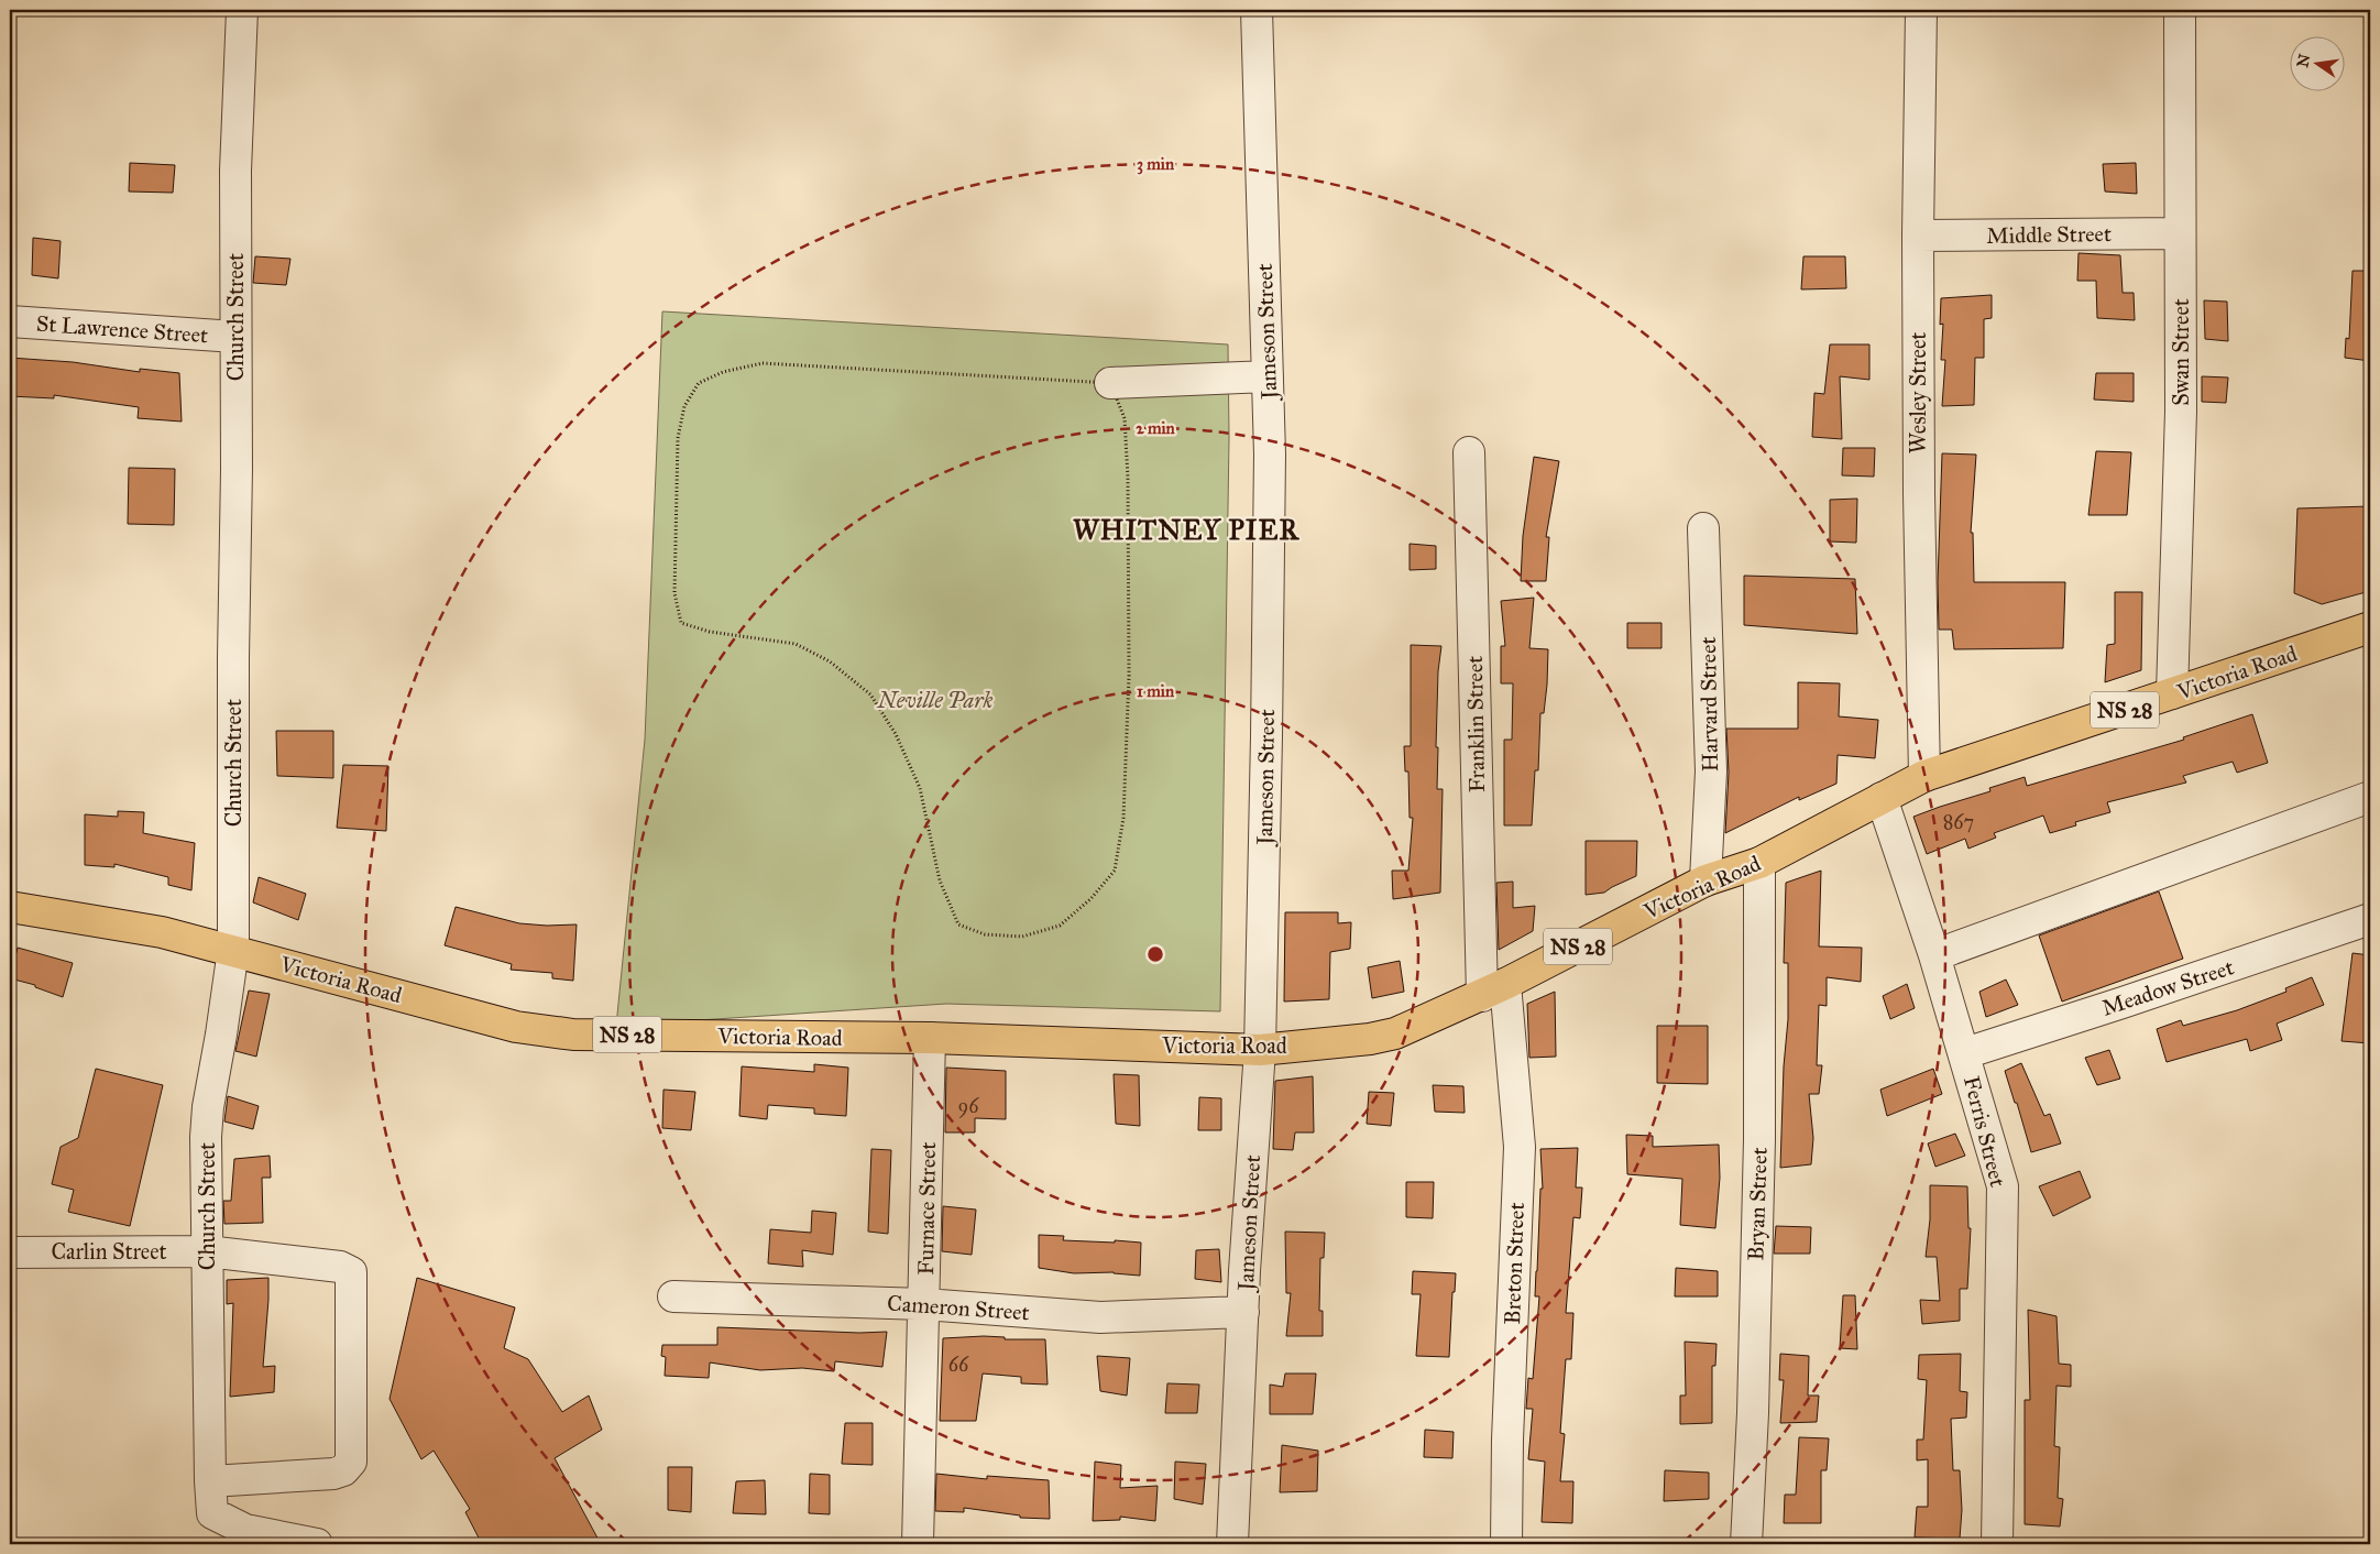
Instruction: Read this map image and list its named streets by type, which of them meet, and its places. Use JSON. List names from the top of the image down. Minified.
{"streets":{"main road":["Victoria Road","NS 28"],"street":["Middle Street","Church Street","St Lawrence Street","Jameson Street","Swan Street","Wesley Street","Harvard Street","Franklin Street","Meadow Street","Ferris Street","Bryan Street","Furnace Street","Carlin Street","Breton Street","Cameron Street"]},"crossings":[["Middle Street","Swan Street"],["Middle Street","Wesley Street"],["Church Street","St Lawrence Street"],["Church Street","Victoria Road"],["Church Street","Carlin Street"],["Jameson Street","Victoria Road"],["Jameson Street","Cameron Street"],["Swan Street","Victoria Road"],["Wesley Street","Victoria Road"],["Victoria Road","Harvard Street"],["Victoria Road","Franklin Street"],["Victoria Road","Ferris Street"],["Victoria Road","Bryan Street"],["Victoria Road","Furnace Street"],["Victoria Road","Breton Street"],["Franklin Street","Breton Street"],["Meadow Street","Ferris Street"],["Furnace Street","Cameron Street"]],"districts":["WHITNEY PIER"],"parks":["Neville Park"],"house_numbers":["867","96","66"],"north":"left","rings":["3 min","2 min","1 min"]}
